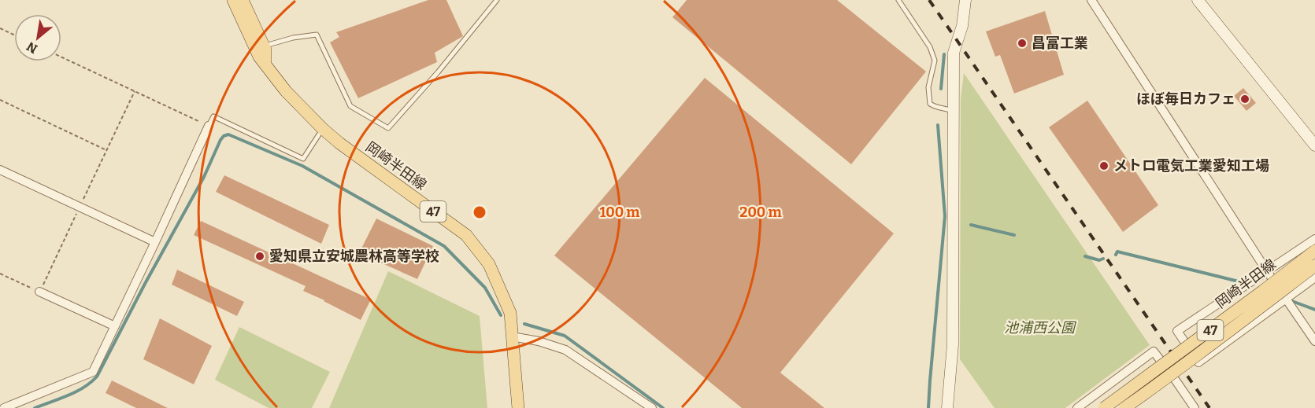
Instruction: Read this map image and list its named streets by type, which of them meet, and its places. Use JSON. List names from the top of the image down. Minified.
{"streets":{"main road":["岡崎半田線","47"]},"parks":["池浦西公園"],"places":["昌富工業","ほぼ毎日カフェ","メトロ電気工業愛知工場","愛知県立安城農林高等学校"],"north":"bottom left","rings":["100 m","200 m"]}
